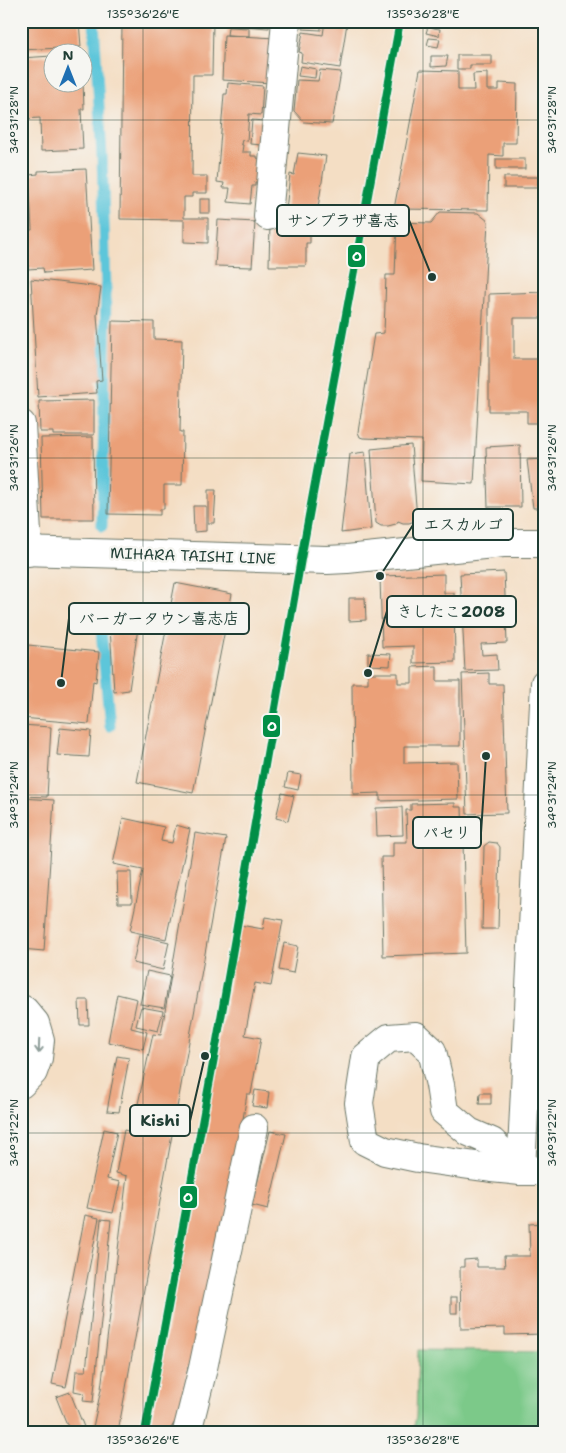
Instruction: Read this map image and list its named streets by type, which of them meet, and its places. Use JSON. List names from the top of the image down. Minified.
{"streets":{"street":["MIHARA TAISHI LINE"]},"places":["サンプラザ喜志","エスカルゴ","きしたこ2008","バーガータウン喜志店","パセリ","Kishi"],"lines":["transit line O"],"north":"top","coordinates":["135°36'26\"E","135°36'28\"E","34°31'28\"N","34°31'26\"N","34°31'24\"N","34°31'22\"N"]}
